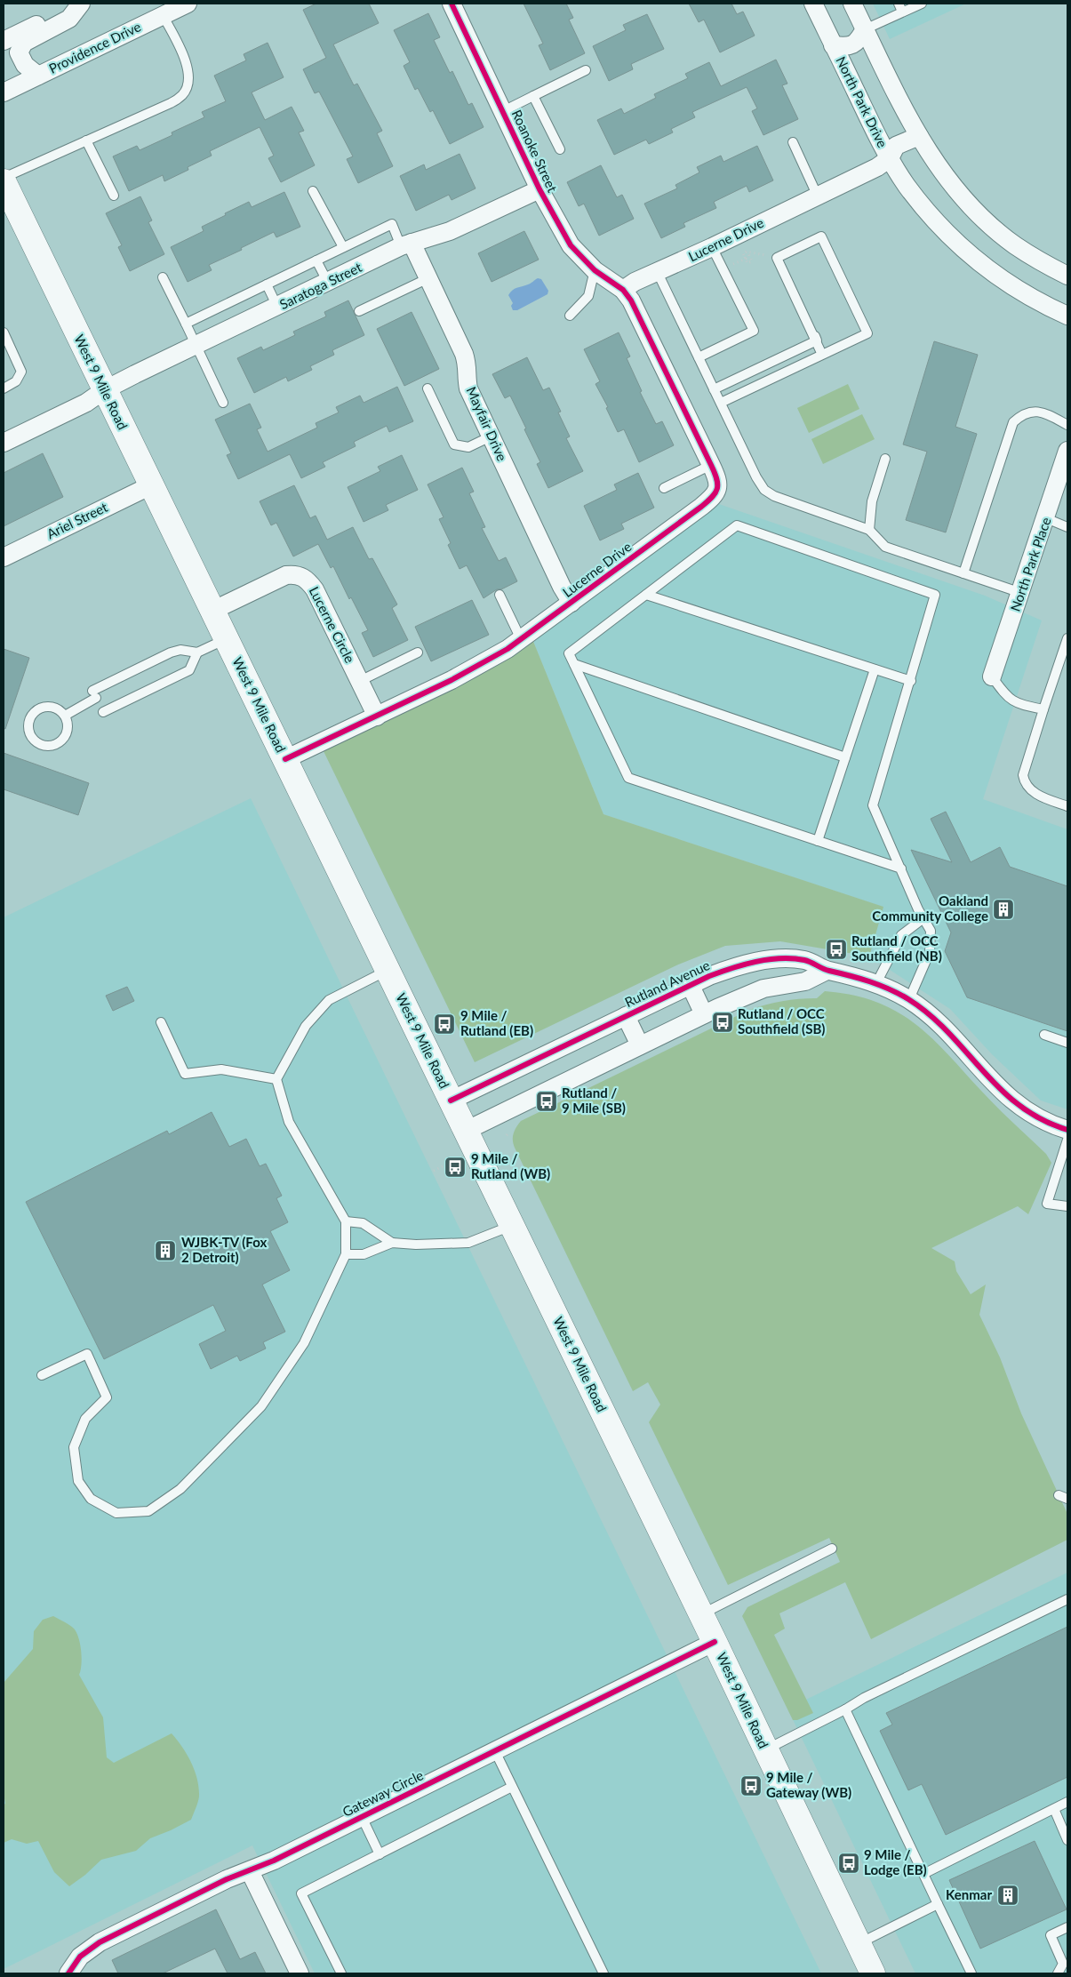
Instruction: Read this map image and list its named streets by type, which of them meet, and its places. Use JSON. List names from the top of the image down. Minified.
{"streets":{"main road":["West 9 Mile Road"],"street":["Providence Drive","North Park Drive","Roanoke Street","Lucerne Drive","Saratoga Street","Mayfair Drive","Ariel Street","North Park Place","Lucerne Circle","Rutland Avenue","Gateway Circle"]},"crossings":[["North Park Drive","Lucerne Drive"],["Roanoke Street","Lucerne Drive"],["Roanoke Street","Saratoga Street"],["Lucerne Drive","West 9 Mile Road"],["Lucerne Drive","Mayfair Drive"],["Lucerne Drive","Lucerne Circle"],["Saratoga Street","West 9 Mile Road"],["Saratoga Street","Mayfair Drive"],["West 9 Mile Road","Ariel Street"],["West 9 Mile Road","Lucerne Circle"],["West 9 Mile Road","Rutland Avenue"],["West 9 Mile Road","Gateway Circle"]],"places":{"building":["Oakland Community College","WJBK-TV (Fox 2 Detroit)","Kenmar"],"bus stop":["Rutland / OCC Southfield (NB)","Rutland / OCC Southfield (SB)","9 Mile / Rutland (EB)","Rutland / 9 Mile (SB)","9 Mile / Rutland (WB)","9 Mile / Gateway (WB)","9 Mile / Lodge (EB)"]}}
